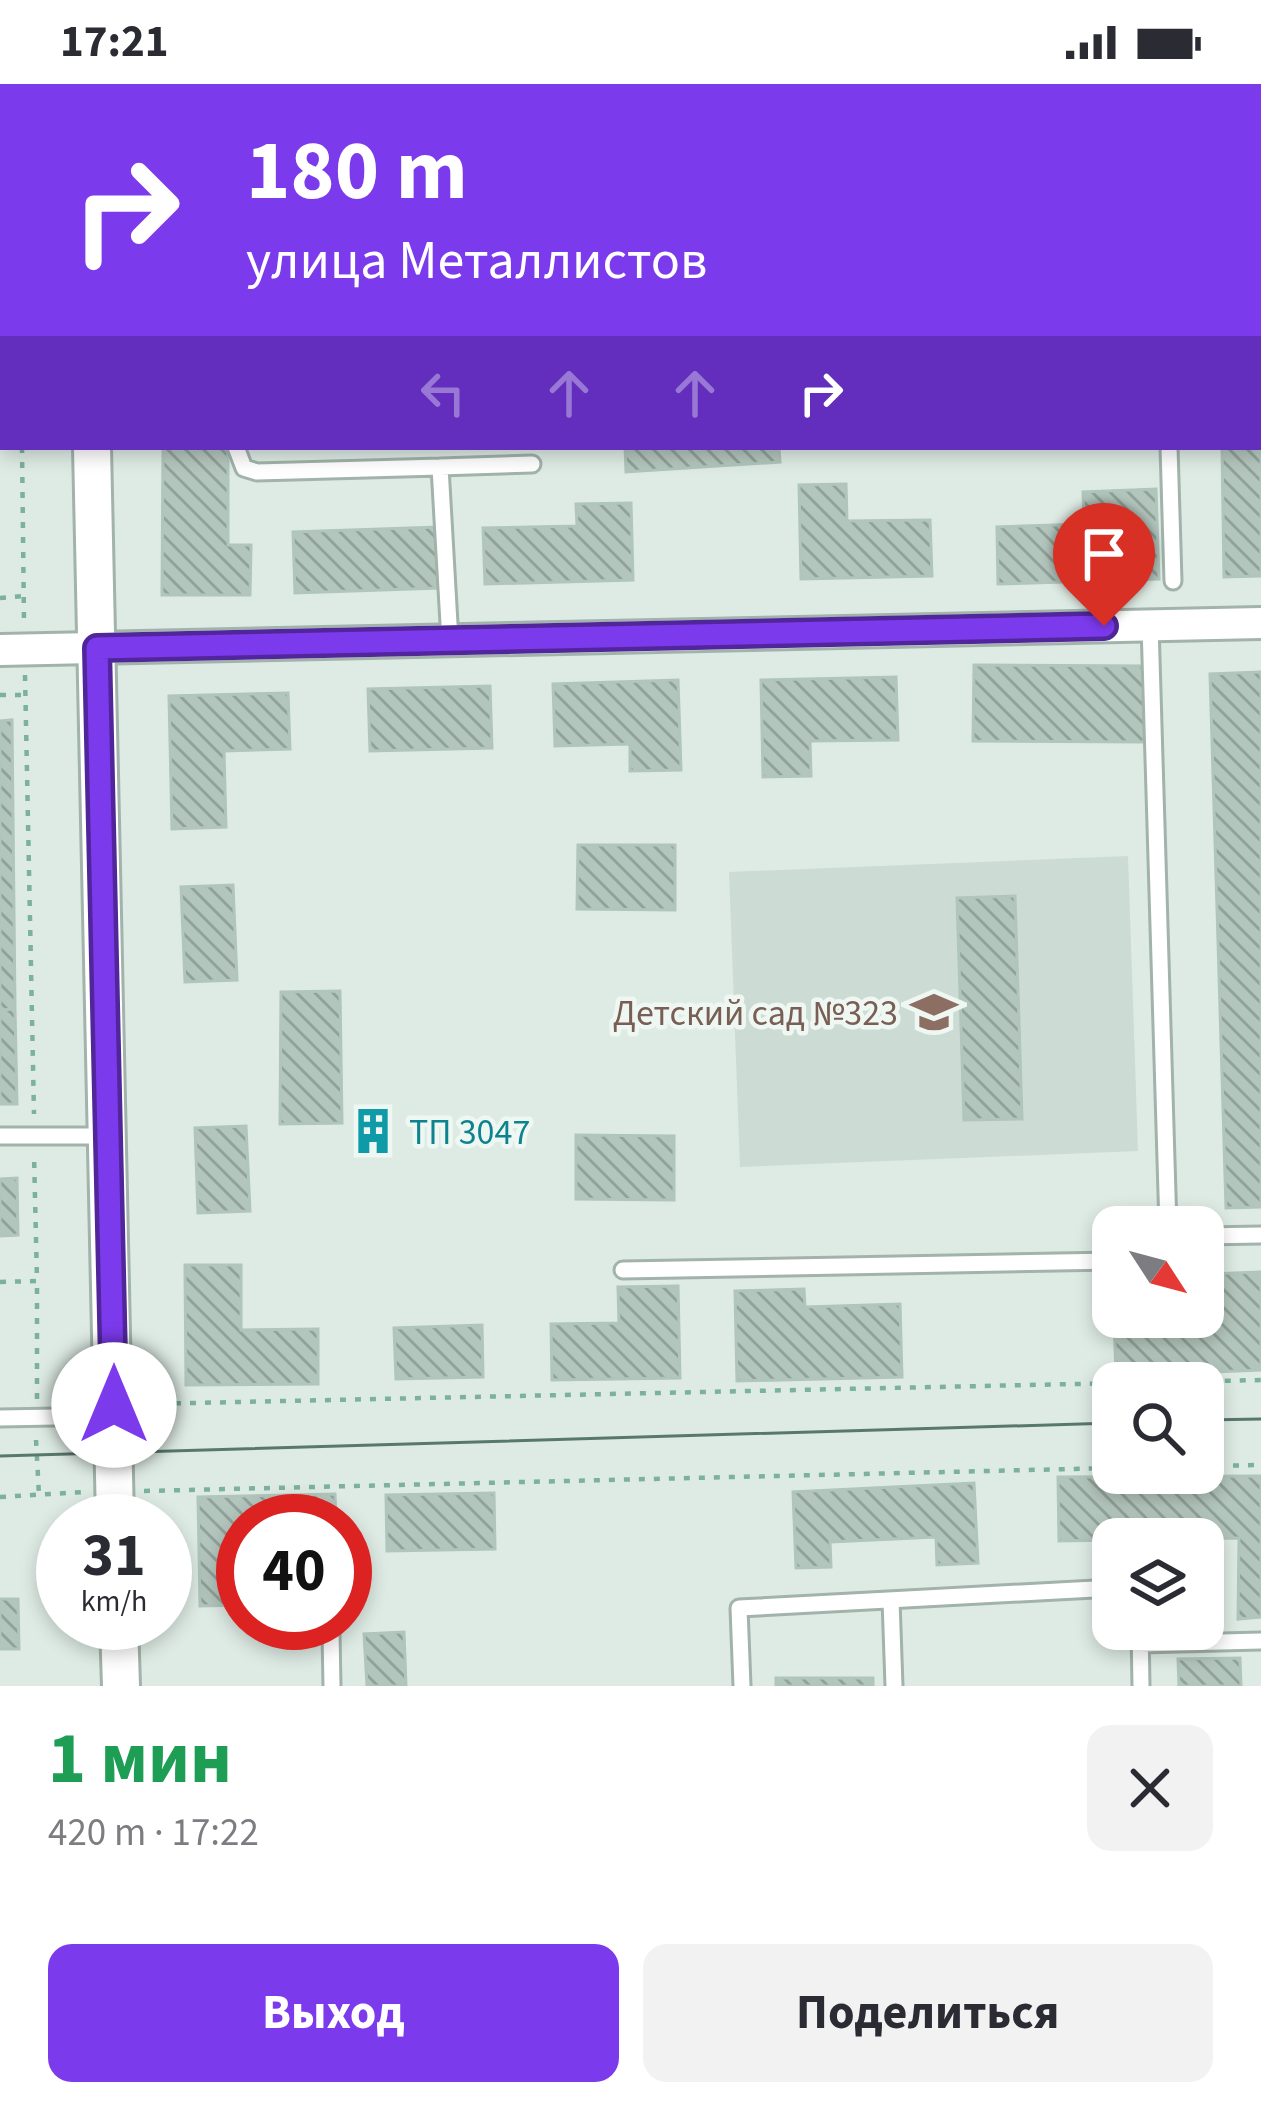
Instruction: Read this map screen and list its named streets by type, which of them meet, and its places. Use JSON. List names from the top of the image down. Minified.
{"places":{"school or university":["Детский сад №323"],"building":["ТП 3047"]},"north":"bottom right","page":{"status":"17:21","turn":["180 m","улица Металлистов"],"speed":"31 km/h","limit":"40","heading":["1 мин","420 m · 17:22"],"buttons":["Выход","Поделиться"]}}
